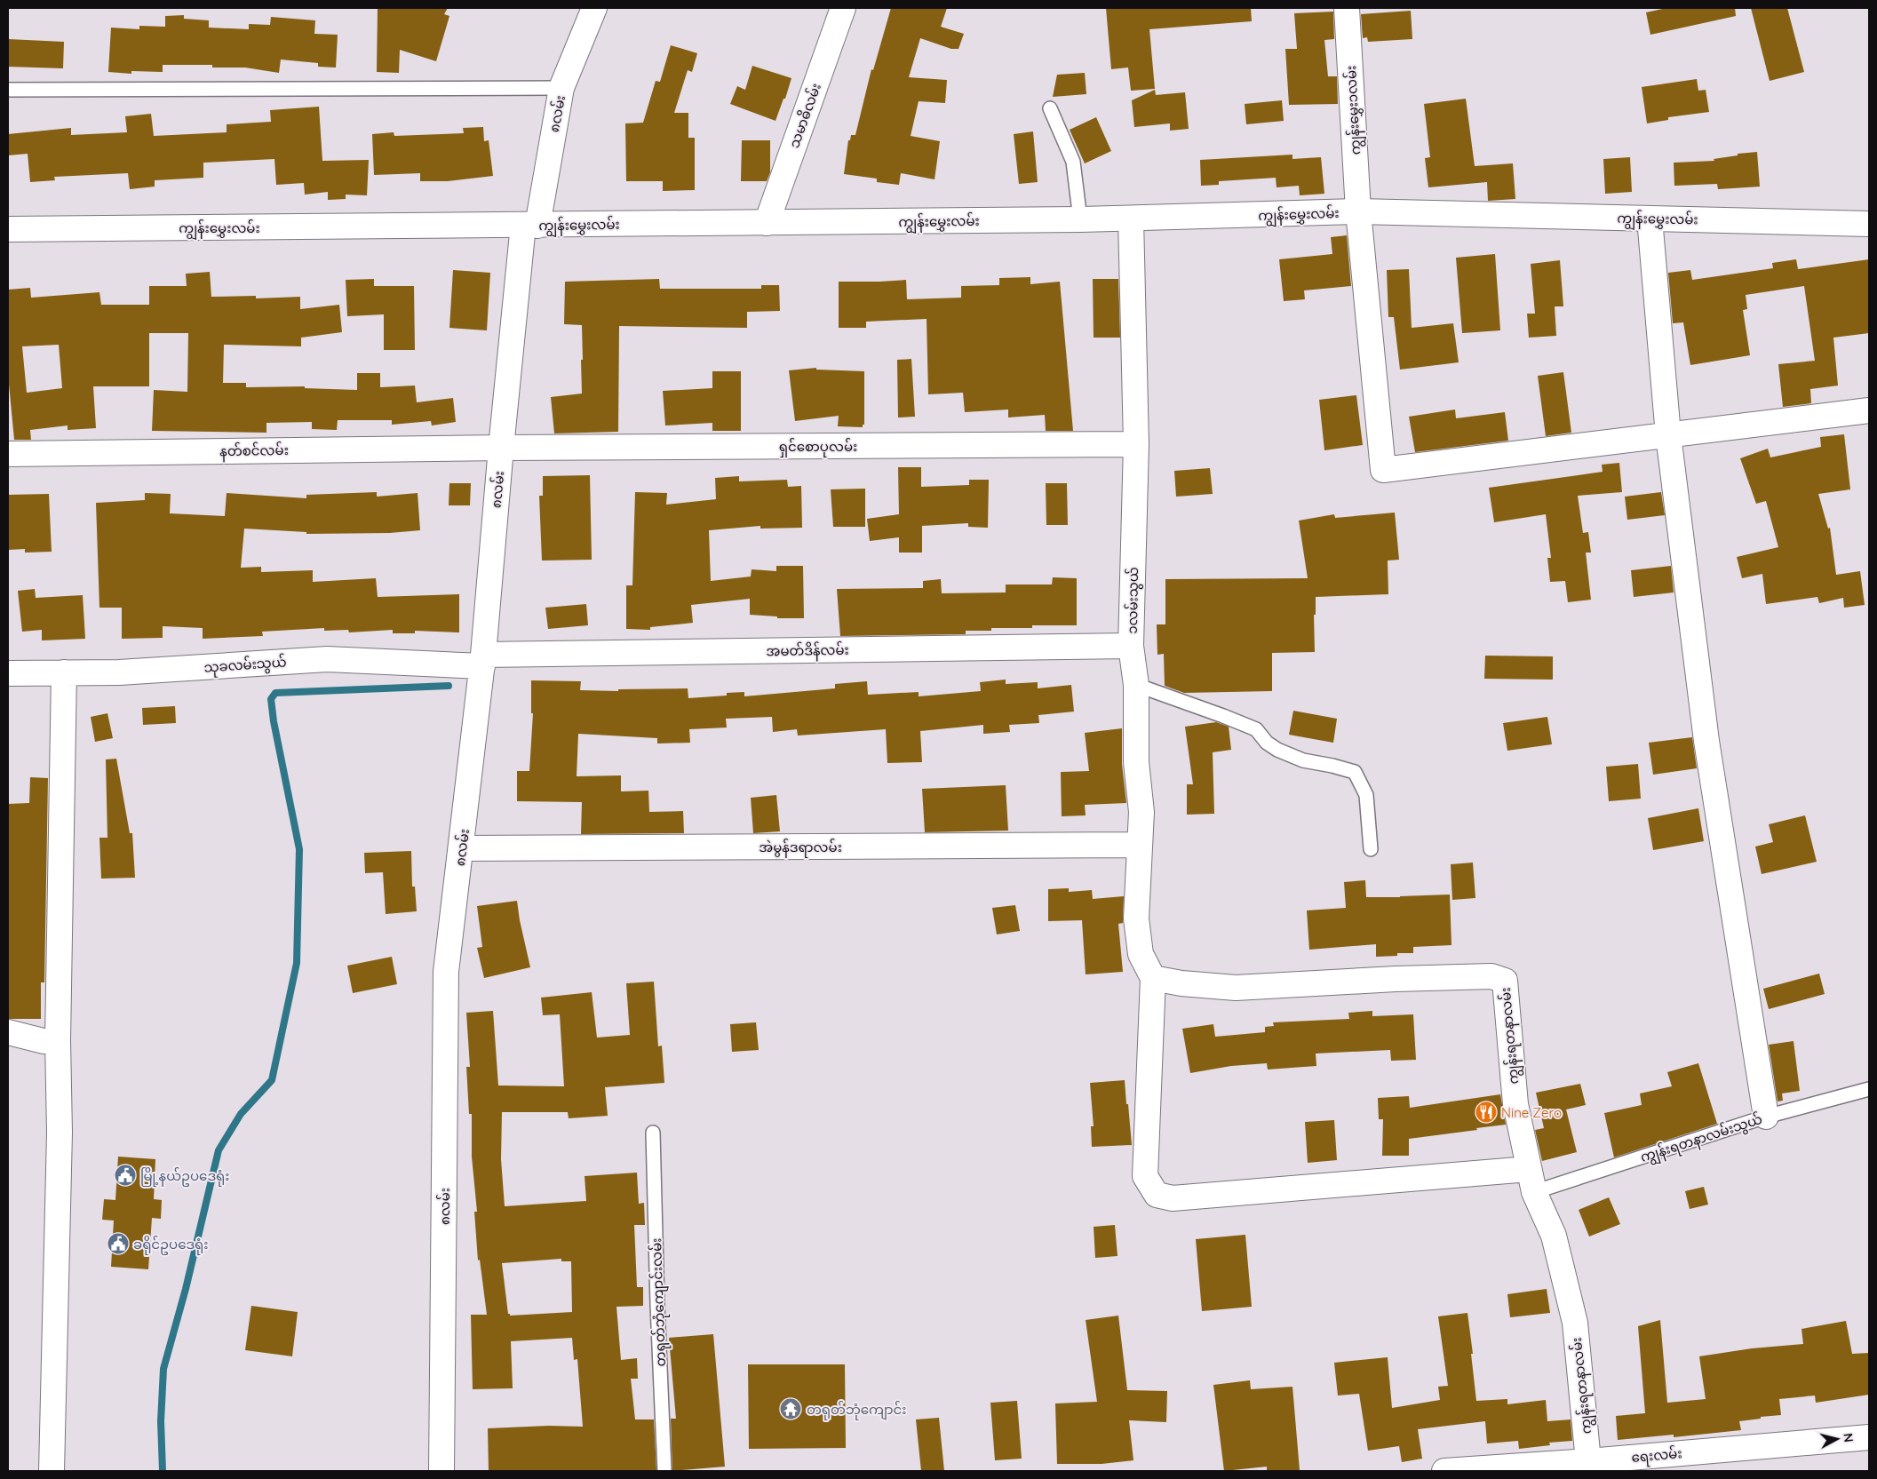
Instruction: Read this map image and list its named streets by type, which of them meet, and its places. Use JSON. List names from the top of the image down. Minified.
{"streets":{"street":["ကျွန်းမွှေး၁လမ်း","၈လမ်း","သမာဓိလမ်း","ကျွန်းမွှေးလမ်း","ရှင်စောပုလမ်း","နတ်စင်လမ်း","၁လမ်းသွယ်","အမတ်ဒိန်လမ်း","သုခလမ်းသွယ်","အဲမွန်ဒရာလမ်း","ကျွန်းရတနာလမ်း","ရေးလမ်း"],"lane":["ကျွန်းရတနာလမ်းသွယ်","တရုတ်ဘုံကျောင်းလမ်း"]},"crossings":[["ကျွန်းမွှေး၁လမ်း","ကျွန်းမွှေးလမ်း"],["၈လမ်း","ကျွန်းမွှေးလမ်း"],["၈လမ်း","ရှင်စောပုလမ်း"],["၈လမ်း","နတ်စင်လမ်း"],["၈လမ်း","အမတ်ဒိန်လမ်း"],["၈လမ်း","သုခလမ်းသွယ်"],["၈လမ်း","အဲမွန်ဒရာလမ်း"],["သမာဓိလမ်း","ကျွန်းမွှေးလမ်း"],["ကျွန်းမွှေးလမ်း","၁လမ်းသွယ်"],["ရှင်စောပုလမ်း","နတ်စင်လမ်း"],["ရှင်စောပုလမ်း","၁လမ်းသွယ်"],["၁လမ်းသွယ်","အမတ်ဒိန်လမ်း"],["၁လမ်းသွယ်","အဲမွန်ဒရာလမ်း"],["၁လမ်းသွယ်","ကျွန်းရတနာလမ်း"],["အမတ်ဒိန်လမ်း","သုခလမ်းသွယ်"],["ကျွန်းရတနာလမ်း","ကျွန်းရတနာလမ်းသွယ်"],["ကျွန်းရတနာလမ်း","ရေးလမ်း"]],"places":{"restaurant":["Nine Zero"],"public building":["မြို့နယ်ဥပဒေရုံး","ခရိုင်ဥပဒေရုံး"],"temple":["တရုတ်ဘုံကျောင်း"]},"north":"right"}
